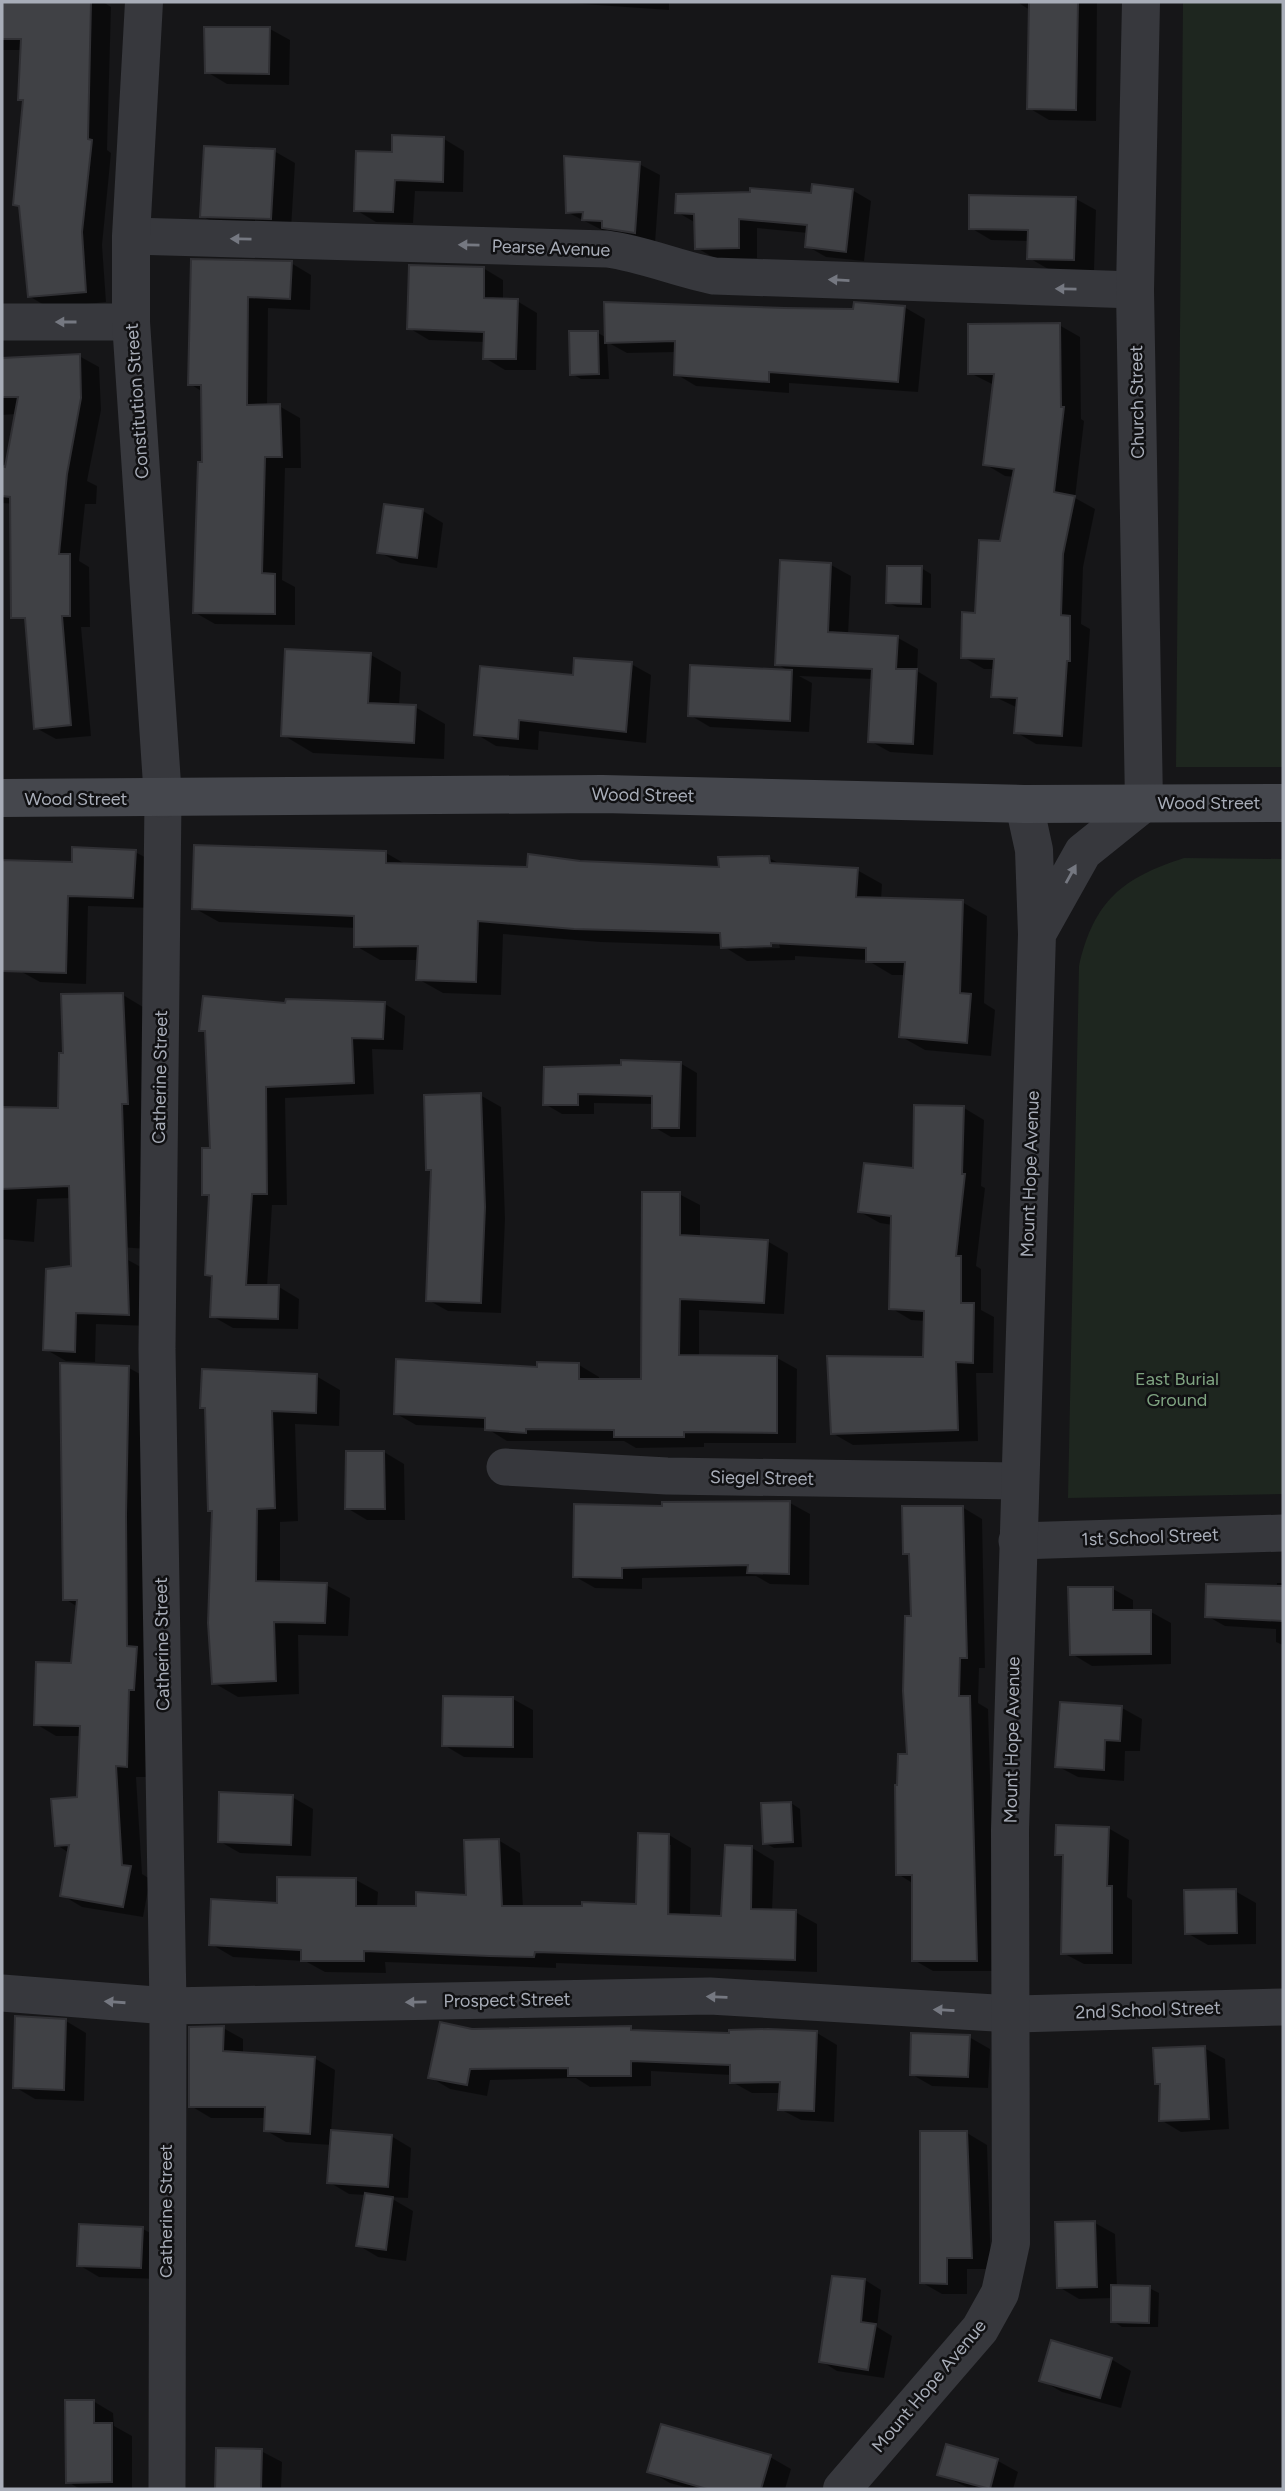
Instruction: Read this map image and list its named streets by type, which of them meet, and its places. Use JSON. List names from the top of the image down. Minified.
{"streets":{"main road":["Wood Street"],"street":["Pearse Avenue","Constitution Street","Church Street","Catherine Street","Mount Hope Avenue","Siegel Street","1st School Street","Prospect Street","2nd School Street"]},"crossings":[["Pearse Avenue","Constitution Street"],["Pearse Avenue","Church Street"],["Constitution Street","Wood Street"],["Constitution Street","Catherine Street"],["Church Street","Wood Street"],["Church Street","Mount Hope Avenue"],["Wood Street","Catherine Street"],["Wood Street","Mount Hope Avenue"],["Catherine Street","Prospect Street"],["Mount Hope Avenue","Siegel Street"],["Mount Hope Avenue","1st School Street"],["Mount Hope Avenue","Prospect Street"],["Mount Hope Avenue","2nd School Street"],["Prospect Street","2nd School Street"]],"one_way":["Pearse Avenue","Prospect Street"],"parks":["East Burial Ground"]}
